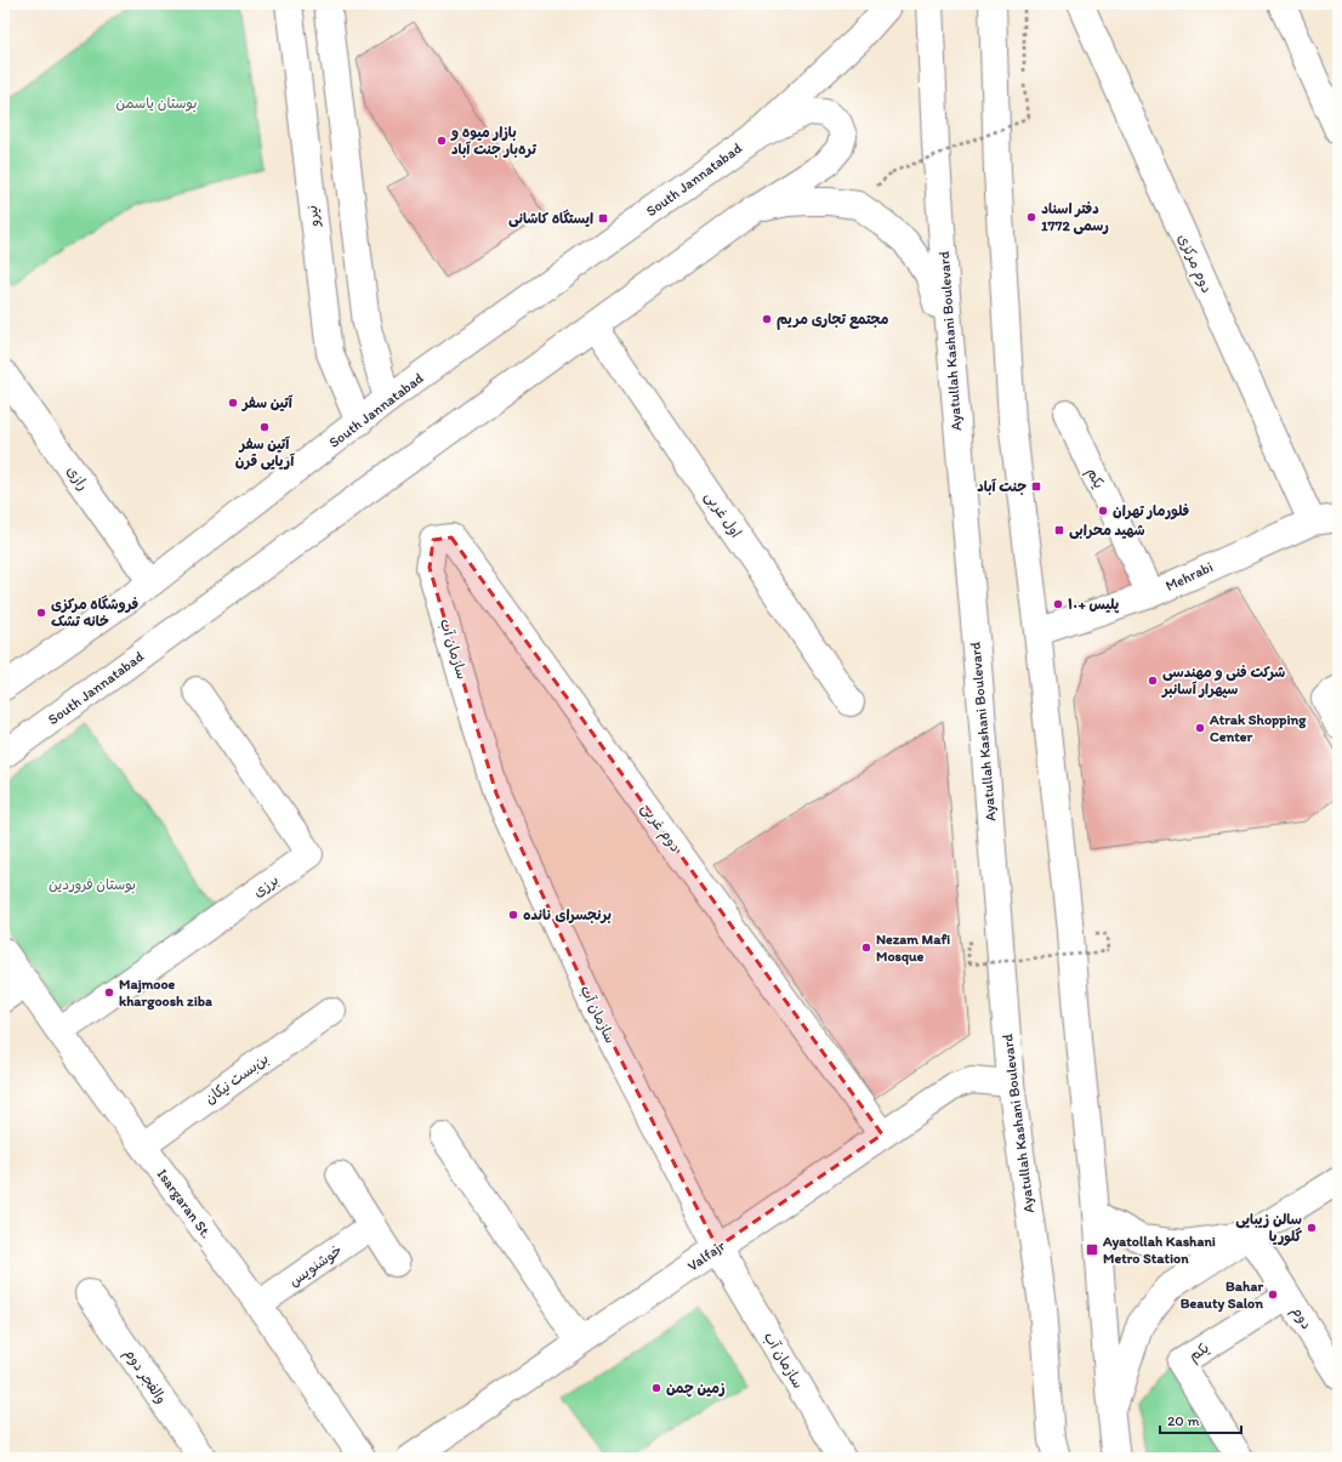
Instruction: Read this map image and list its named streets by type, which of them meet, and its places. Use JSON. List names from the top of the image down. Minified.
{"streets":{"street":["South Jannatabad","نیرو","دوم مرکزی","Ayatullah Kashani Boulevard","رازی","یکم","اول غربی","Mehrabi","سازمان آب","دوم غربی","برزی","بن‌بست نیکان","Isargaran St.","Valfajr","خوشنویس","دوم","والفجر دوم"]},"crossings":[["South Jannatabad","نیرو"],["South Jannatabad","رازی"],["South Jannatabad","اول غربی"],["دوم مرکزی","Mehrabi"],["Ayatullah Kashani Boulevard","Valfajr"],["یکم","Mehrabi"],["یکم","دوم"],["سازمان آب","دوم غربی"],["سازمان آب","Valfajr"],["دوم غربی","Valfajr"],["برزی","Isargaran St."],["بن‌بست نیکان","Isargaran St."],["Isargaran St.","خوشنویس"]],"parks":["بوستان یاسمن","بوستان فروردین"],"places":{"other":["بازار میوه و تره‌بار جنت آباد","دفتر اسناد رسمی 1772","مجتمع تجاری مریم","آتین سفر","آتین سفر آریایی قرن","فلورمار تهران","پلیس +۱۰","فروشگاه مرکزی خانه تشک","شرکت فنی و مهندسی سپهرار آسانبر","Atrak Shopping Center","برنجسرای نانده","Nezam Mafi Mosque","Majmooe khargoosh ziba","سالن زیبایی گلوريا","Bahar Beauty Salon","زمین چمن"],"transit":["ایستگاه کاشانی","جنت آباد","شهید محرابی","Ayatollah Kashani Metro Station"]},"scale_bar":"20 m"}
